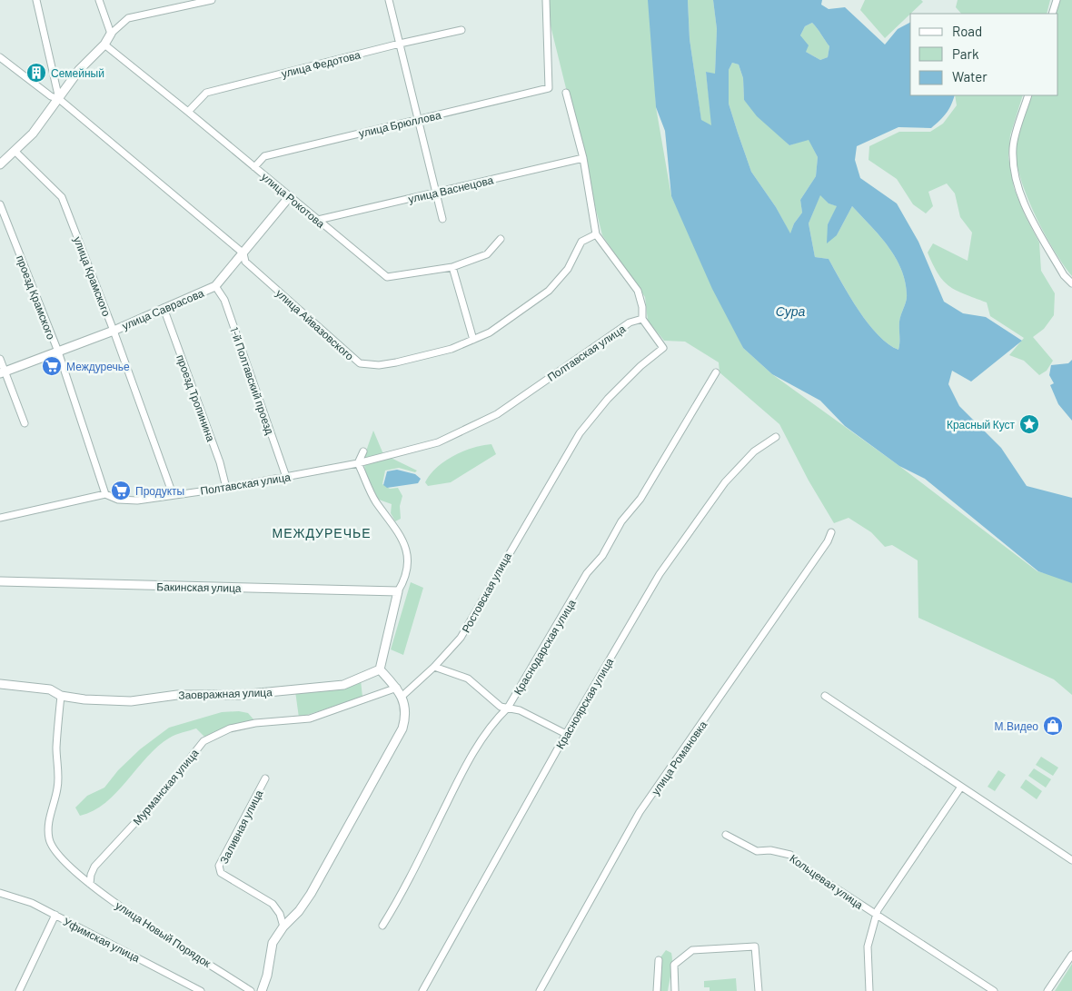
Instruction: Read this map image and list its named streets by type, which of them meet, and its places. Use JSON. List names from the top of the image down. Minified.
{"streets":{"street":["улица Федотова","улица Брюллова","улица Васнецова","улица Рокотова","улица Крамского","проезд Крамского","улица Саврасова","улица Айвазовского","Полтавская улица","1-й Полтавский проезд","проезд Тропинина","Бакинская улица","Ростовская улица","Краснодарская улица","Заовражная улица","Красноярская улица","улица Романовка","Мурманская улица","Заливная улица","Кольцевая улица","улица Новый Порядок","Уфимская улица"]},"crossings":[["улица Федотова","улица Рокотова"],["улица Брюллова","улица Рокотова"],["улица Васнецова","улица Рокотова"],["улица Рокотова","улица Саврасова"],["улица Крамского","улица Саврасова"],["улица Крамского","Полтавская улица"],["проезд Крамского","улица Саврасова"],["проезд Крамского","Полтавская улица"],["улица Саврасова","улица Айвазовского"],["улица Саврасова","1-й Полтавский проезд"],["улица Саврасова","проезд Тропинина"],["Полтавская улица","1-й Полтавский проезд"],["Полтавская улица","проезд Тропинина"],["Полтавская улица","Ростовская улица"],["Заовражная улица","улица Новый Порядок"],["Мурманская улица","улица Новый Порядок"]],"districts":["МЕЖДУРЕЧЬЕ"],"water":["Сура"],"places":{"building":["Семейный"],"supermarket":["Междуречье","Продукты"],"place":["Красный Куст"],"shop":["М.Видео"]},"legend":["Road","Park","Water"]}
